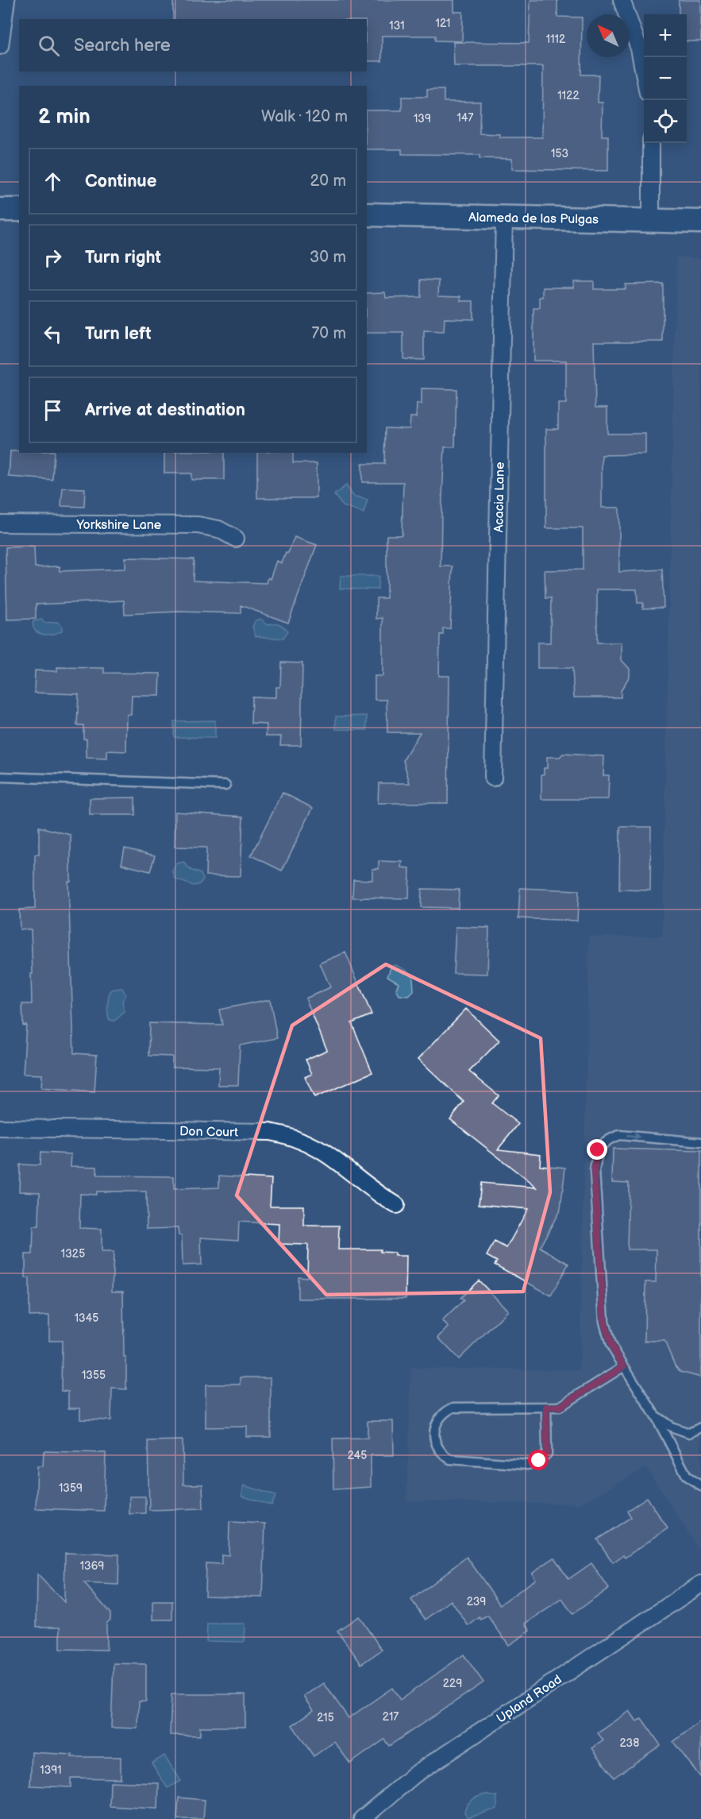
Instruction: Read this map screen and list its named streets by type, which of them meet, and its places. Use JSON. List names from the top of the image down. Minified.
{"streets":{"main road":["Alameda de las Pulgas"],"street":["Acacia Lane","Yorkshire Lane","Don Court","Upland Road"]},"crossings":[["Alameda de las Pulgas","Acacia Lane"]],"house_numbers":["121","131","1112","1122","147","139","153","1325","1345","1355","245","1359","1369","239","229","217","215","238","1391"],"north":"top left","page":{"map_buttons":["+","−"],"search":"Search here","heading":["2 min","Walk · 120 m"],"list":[["Continue","20 m"],["Turn right","30 m"],["Turn left","70 m"],"Arrive at destination"]}}
